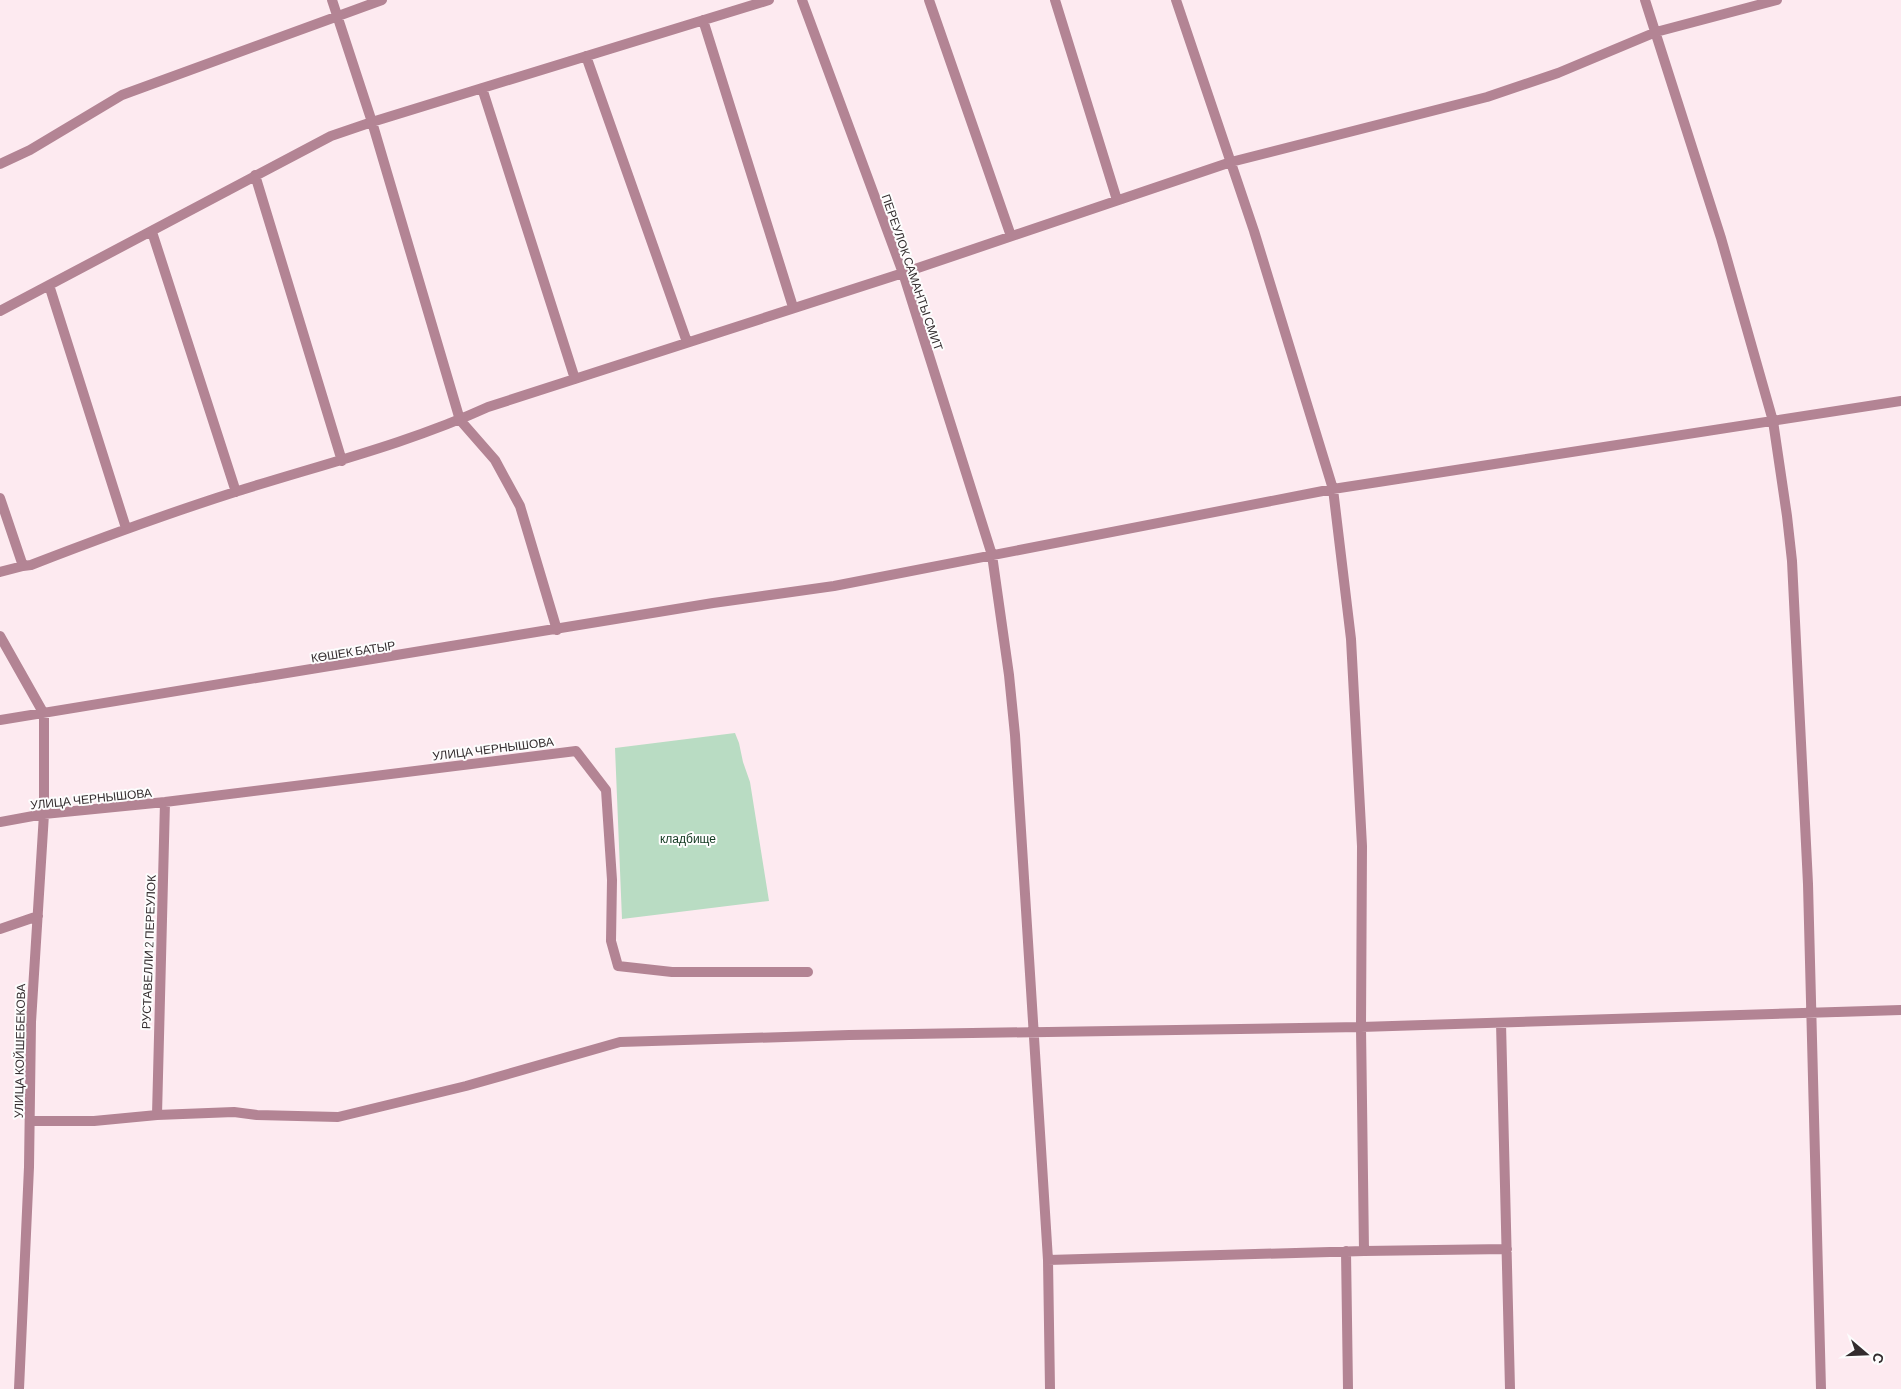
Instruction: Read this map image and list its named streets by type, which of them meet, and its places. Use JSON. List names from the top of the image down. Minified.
{"streets":{"street":["ПЕРЕУЛОК САМАНТЫ СМИТ","КӨШЕК БАТЫР","УЛИЦА ЧЕРНЫШОВА","РУСТАВЕЛЛИ 2 ПЕРЕУЛОК","УЛИЦА КОЙШЕБЕКОВА"]},"crossings":[["ПЕРЕУЛОК САМАНТЫ СМИТ","КӨШЕК БАТЫР"],["КӨШЕК БАТЫР","УЛИЦА КОЙШЕБЕКОВА"],["УЛИЦА ЧЕРНЫШОВА","РУСТАВЕЛЛИ 2 ПЕРЕУЛОК"],["УЛИЦА ЧЕРНЫШОВА","УЛИЦА КОЙШЕБЕКОВА"]],"parks":["кладбище"],"north":"right"}
